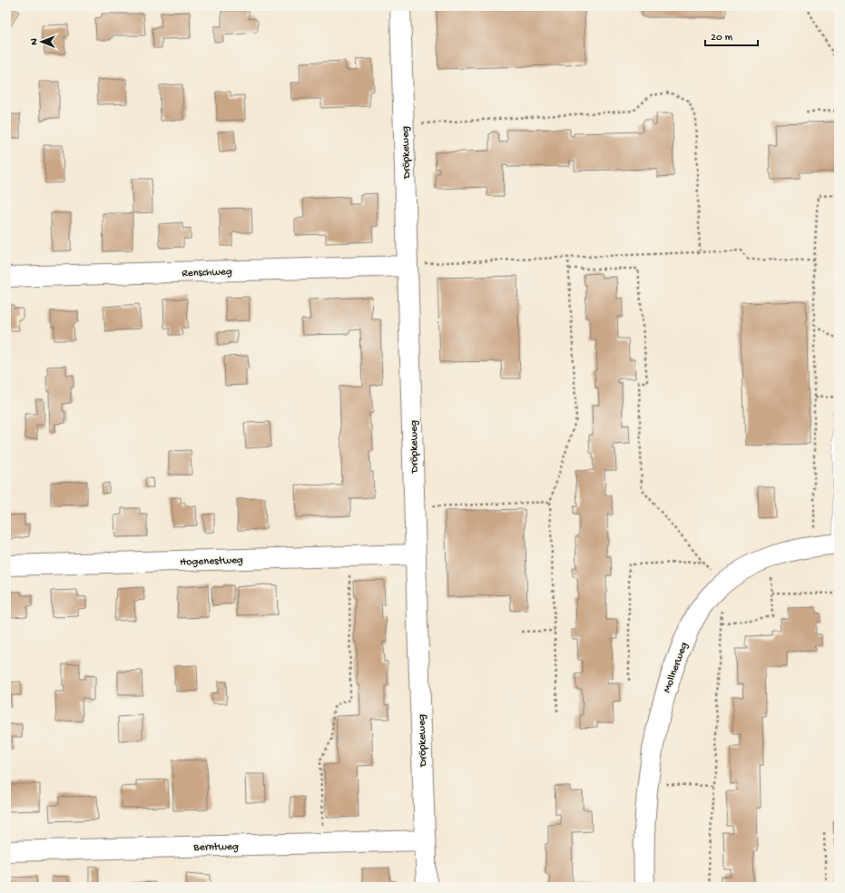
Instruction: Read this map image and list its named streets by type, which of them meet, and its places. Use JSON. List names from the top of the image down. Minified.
{"streets":{"street":["Dröpkeweg","Renschweg","Hogenestweg","Mollnerweg","Berntweg"]},"crossings":[["Dröpkeweg","Renschweg"],["Dröpkeweg","Hogenestweg"],["Dröpkeweg","Berntweg"]],"scale_bar":"20 m","north":"left"}
